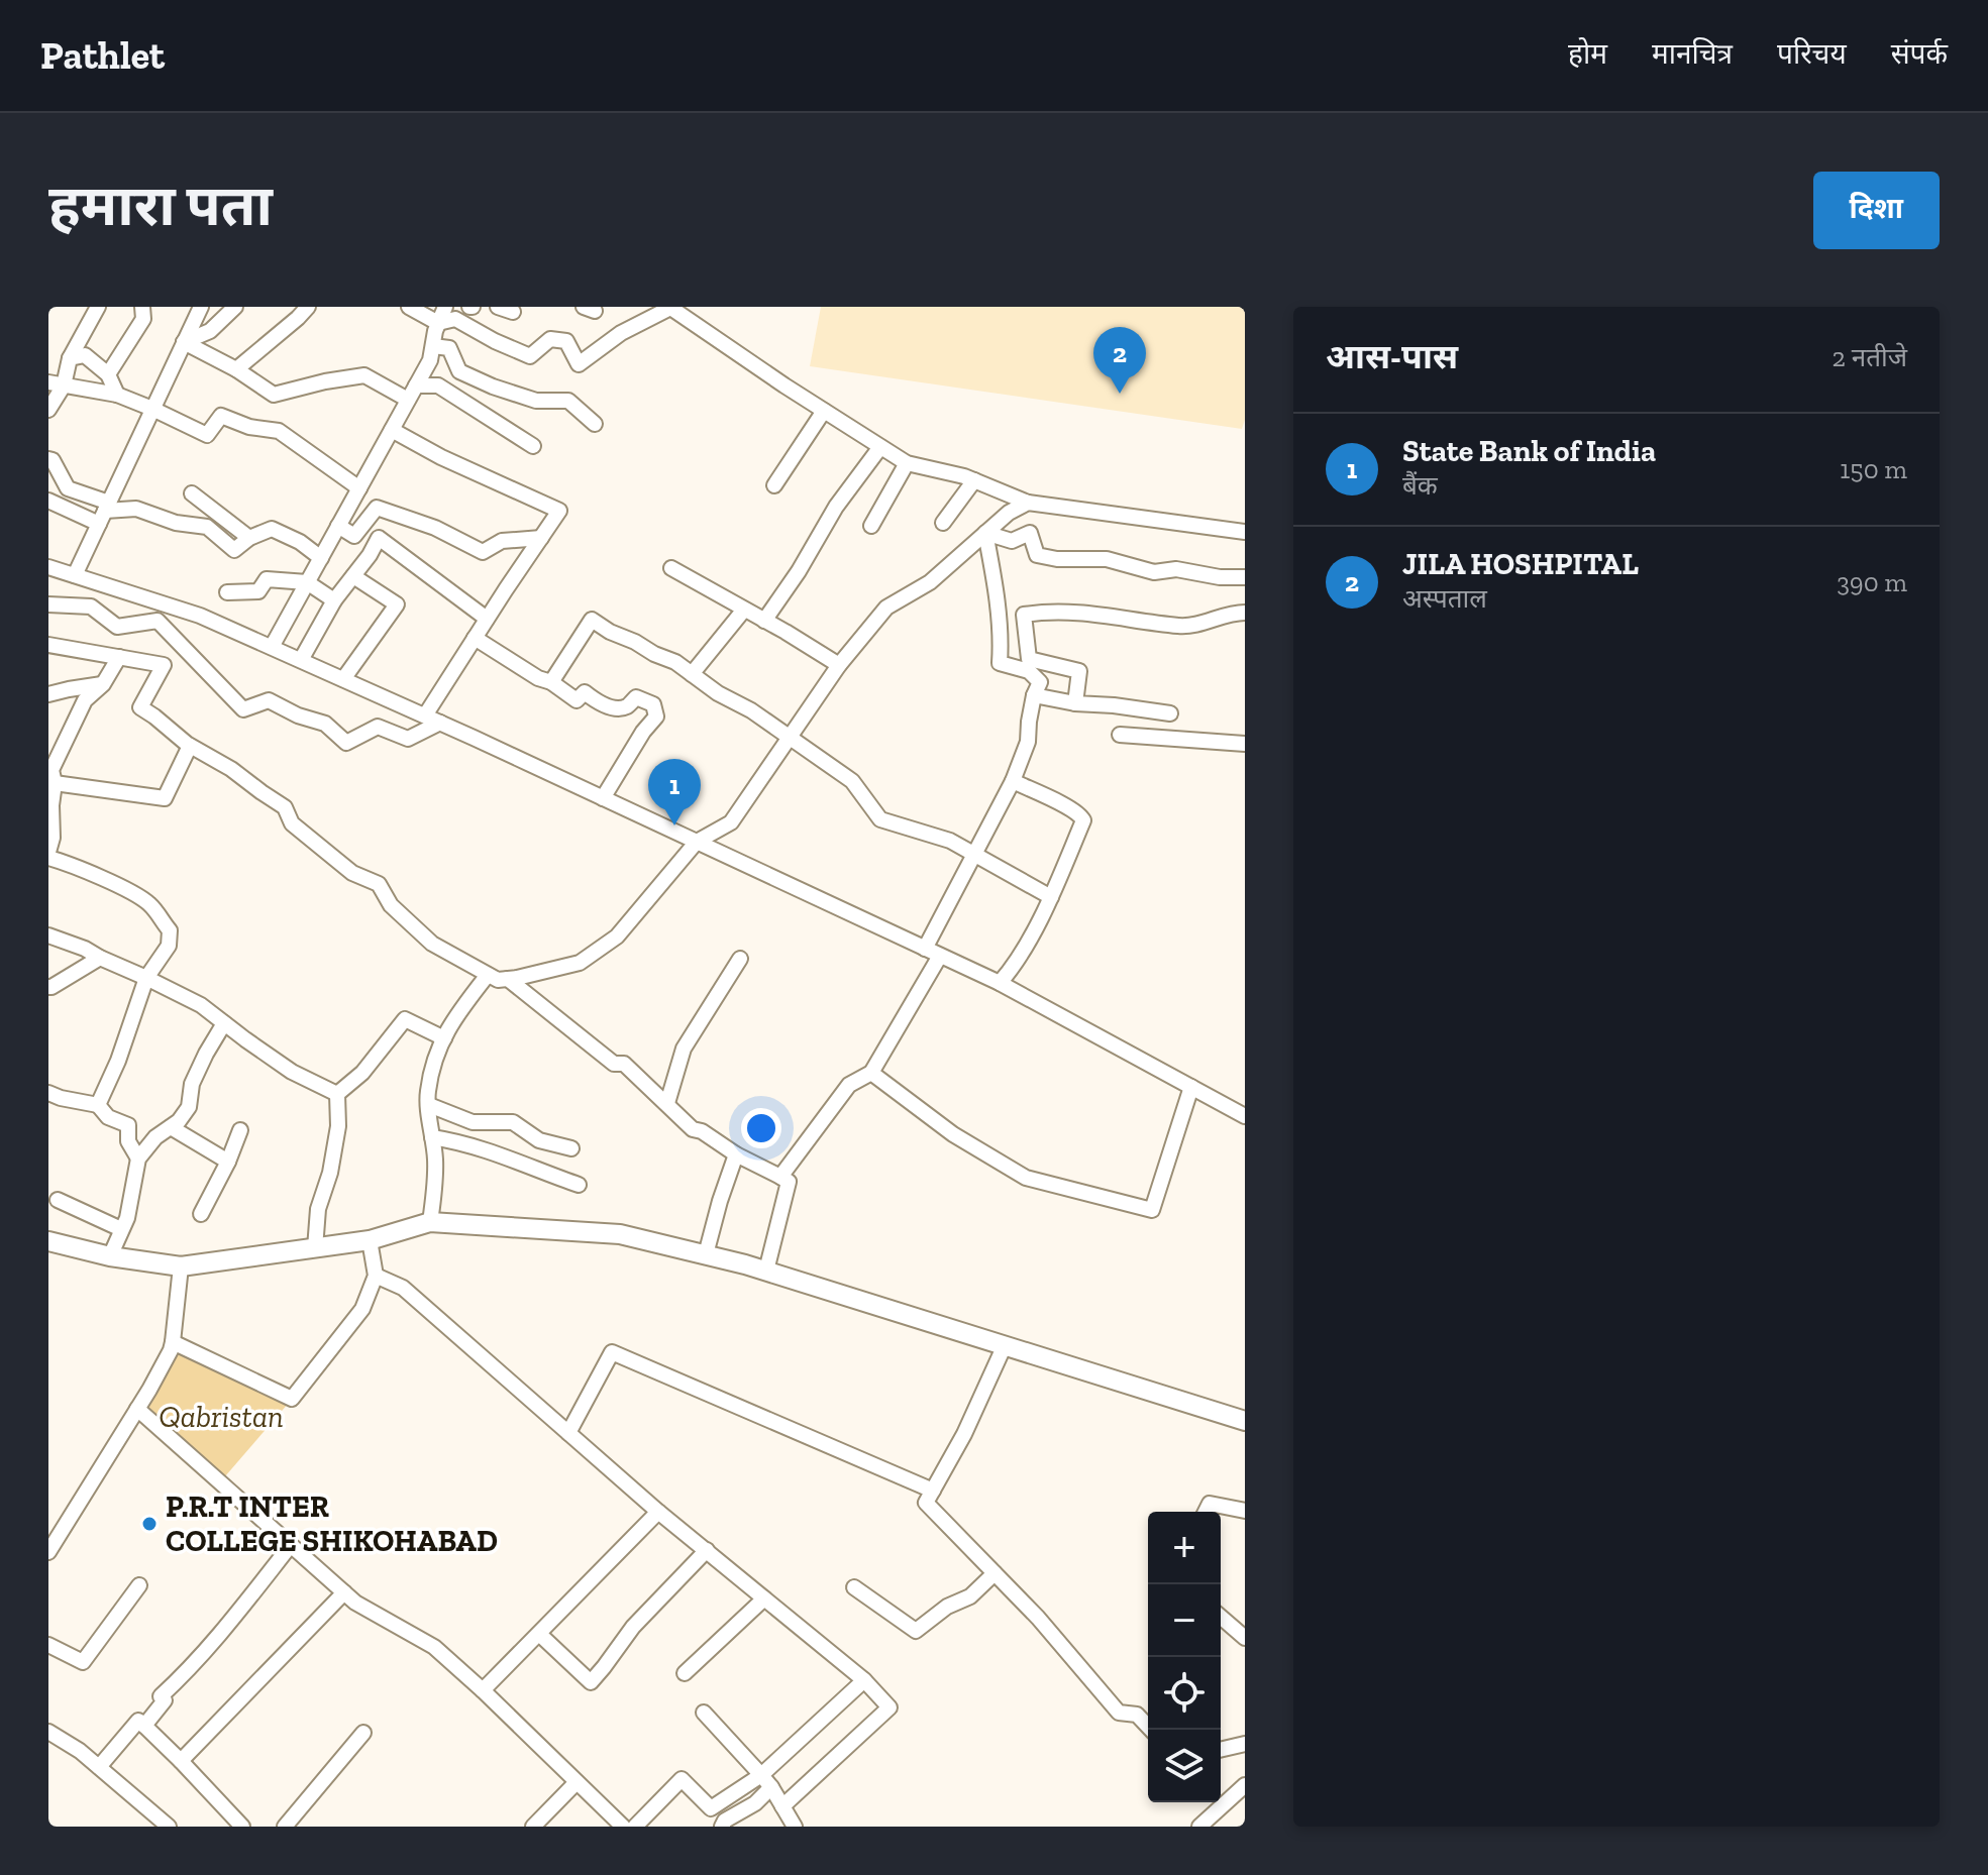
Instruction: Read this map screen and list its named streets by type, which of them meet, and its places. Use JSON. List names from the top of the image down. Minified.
{"parks":["Qabristan"],"places":["P.R.T INTER COLLEGE SHIKOHABAD"],"page":{"header":"Pathlet","nav":["होम","मानचित्र","परिचय","संपर्क"],"title":"हमारा पता","buttons":"दिशा","heading":["आस-पास","2 नतीजे"],"pins":["2","1"],"list":[{"mark":"1","name":"State Bank of India","note":"बैंक","value":"150 m"},{"mark":"2","name":"JILA HOSHPITAL","note":"अस्पताल","value":"390 m"}],"map_buttons":["+","−"]}}
